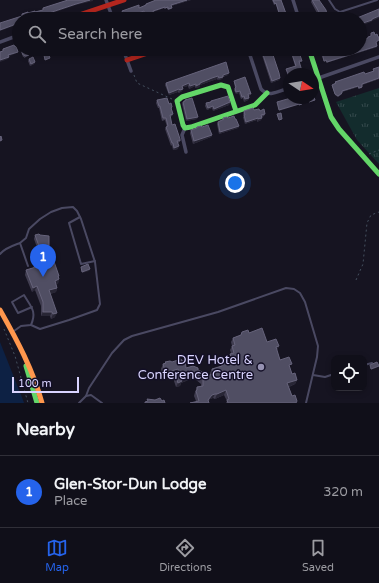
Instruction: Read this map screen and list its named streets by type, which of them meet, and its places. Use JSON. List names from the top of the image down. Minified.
{"places":["DEV Hotel & Conference Centre"],"scale_bar":"100 m","north":"right","page":{"search":"Search here","pins":"1","scale":"100 m","heading":"Nearby","list":[{"mark":"1","name":"Glen-Stor-Dun Lodge","note":"Place","value":"320 m"}],"nav":["Map","Directions","Saved"]}}
